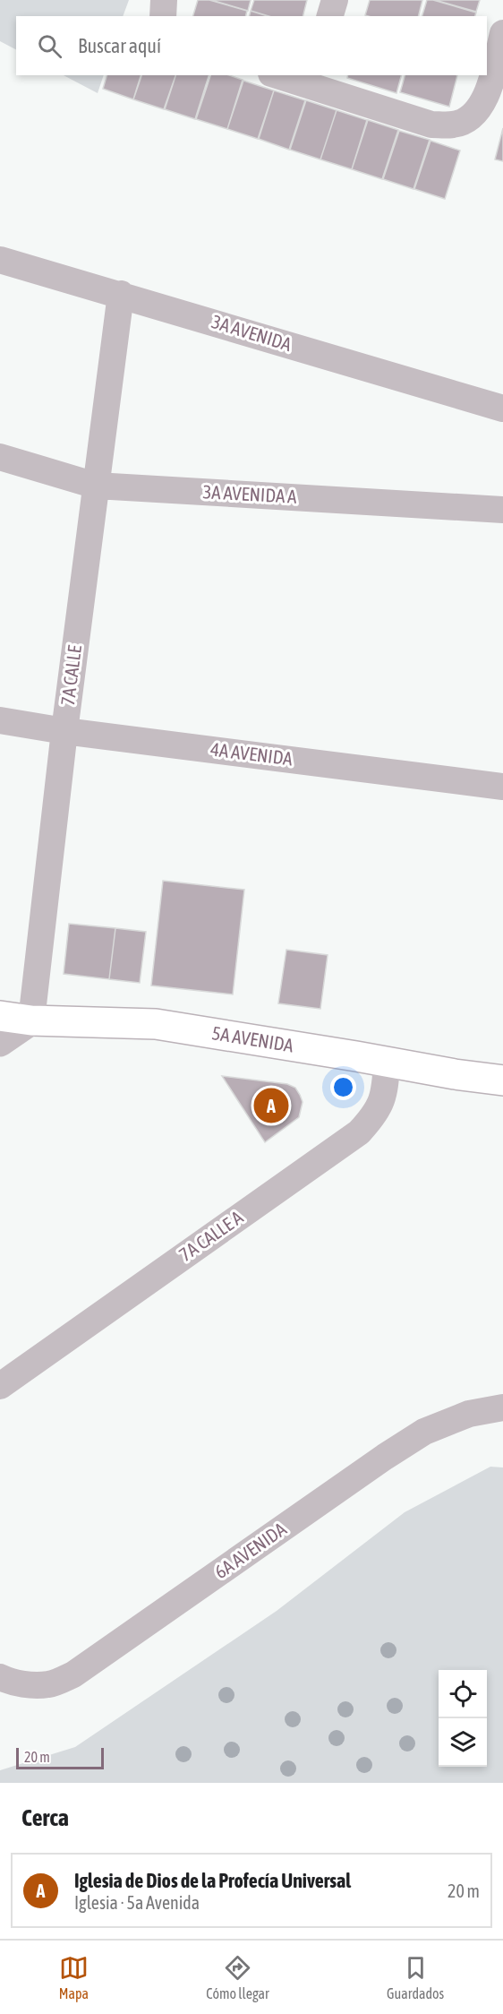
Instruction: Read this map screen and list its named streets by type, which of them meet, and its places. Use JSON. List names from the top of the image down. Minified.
{"streets":{"main road":["5A AVENIDA"],"street":["3A AVENIDA","3A AVENIDA A","7A CALLE","4A AVENIDA","7A CALLE A","6A AVENIDA"]},"crossings":[["3A AVENIDA","7A CALLE"],["3A AVENIDA A","7A CALLE"],["7A CALLE","4A AVENIDA"],["7A CALLE","5A AVENIDA"],["5A AVENIDA","7A CALLE A"]],"scale_bar":"20 m","page":{"search":"Buscar aquí","pins":"A","scale":"20 m","heading":"Cerca","list":[{"mark":"A","name":"Iglesia de Dios de la Profecía Universal","note":"Iglesia · 5a Avenida","value":"20 m"}],"nav":["Mapa","Cómo llegar","Guardados"]}}
